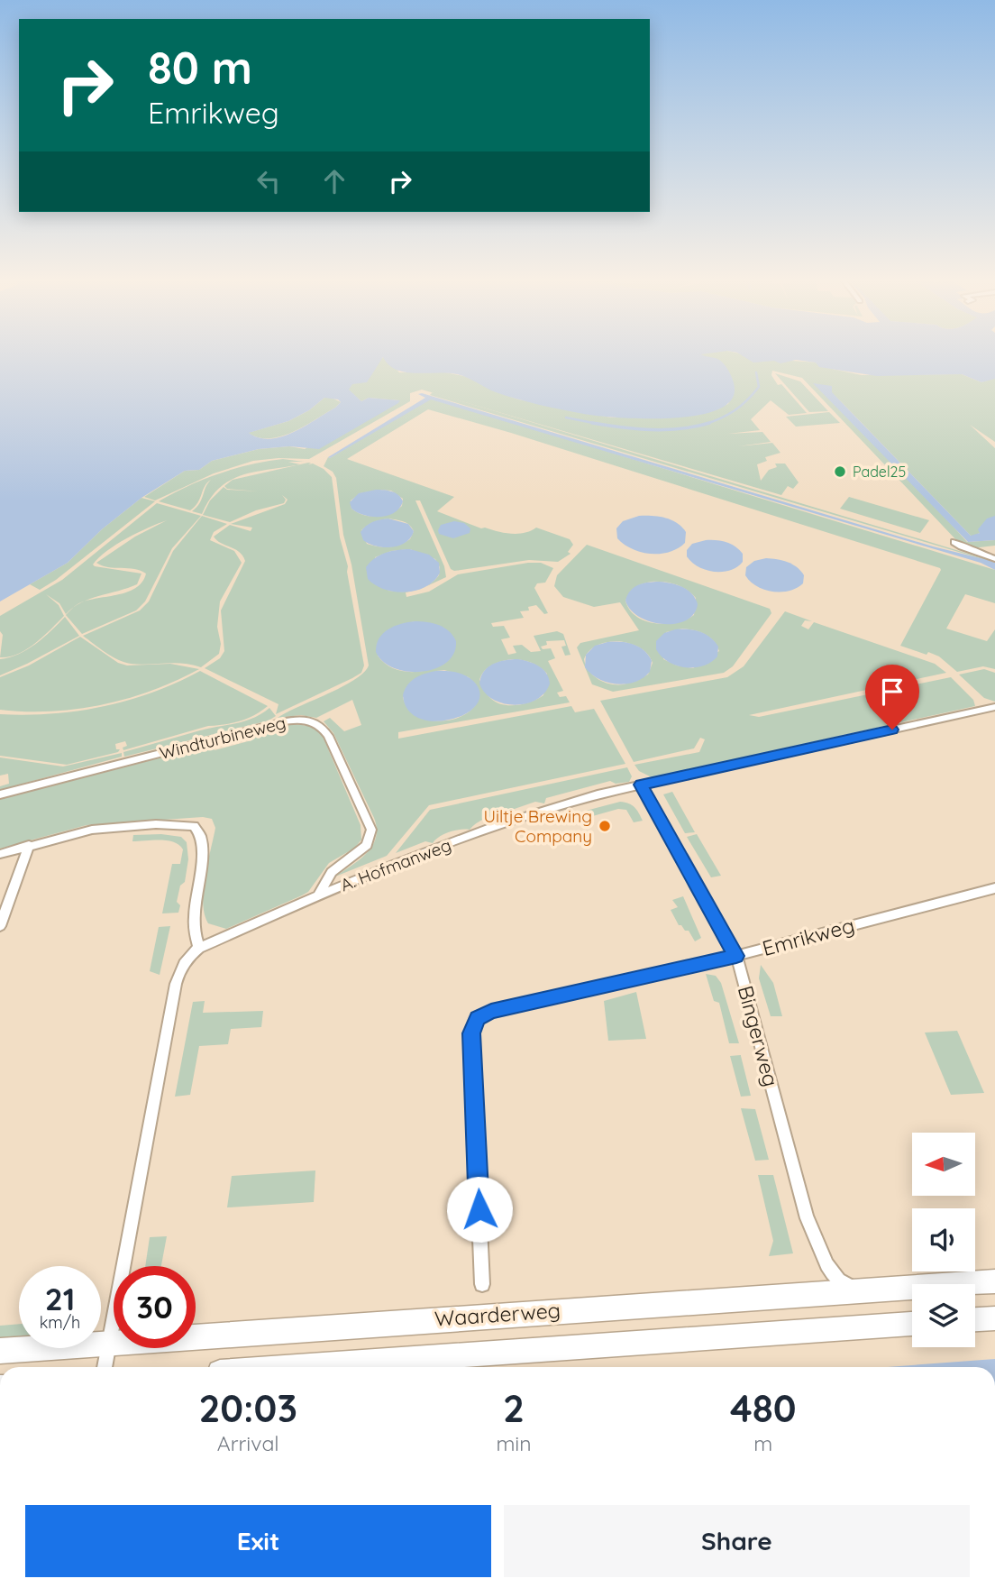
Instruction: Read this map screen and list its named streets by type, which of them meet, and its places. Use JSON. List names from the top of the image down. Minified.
{"streets":{"main road":["Waarderweg"],"street":["Windturbineweg","A. Hofmanweg","Emrikweg","Bingerweg"]},"crossings":[["Windturbineweg","A. Hofmanweg"],["A. Hofmanweg","Bingerweg"],["A. Hofmanweg","Waarderweg"],["Emrikweg","Bingerweg"],["Bingerweg","Waarderweg"]],"places":["Padel25","Uiltje Brewing Company"],"north":"left","page":{"turn":["80 m","Emrikweg"],"speed":"21 km/h","limit":"30","eta":["20:03","Arrival","2","min","480","m"],"buttons":["Exit","Share"]}}
